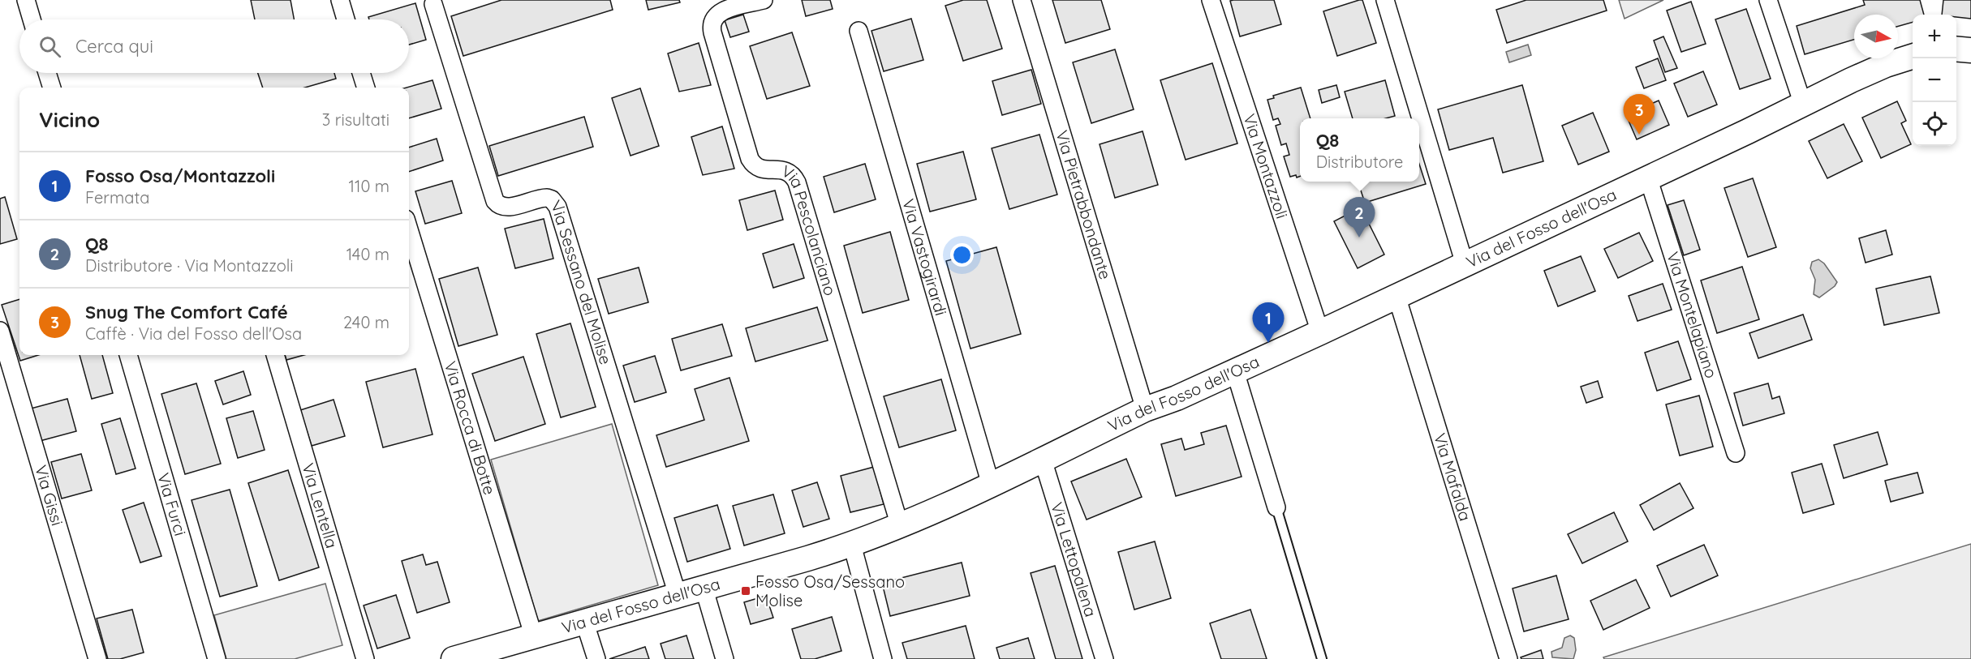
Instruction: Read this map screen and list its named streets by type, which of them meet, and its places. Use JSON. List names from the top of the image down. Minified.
{"streets":{"street":["Via Montazzoli","Via Pietrabbondante","Via del Fosso dell'Osa","Via Pescolanciano","Via Vastogirardi","Via Sessano del Molise","Via Montelapiano","Via Rocca di Botte","Via Mafalda","Via Gissi","Via Furci","Via Lentella","Via Lettopalena"]},"crossings":[["Via Montazzoli","Via del Fosso dell'Osa"],["Via Pietrabbondante","Via del Fosso dell'Osa"],["Via del Fosso dell'Osa","Via Pescolanciano"],["Via del Fosso dell'Osa","Via Vastogirardi"],["Via del Fosso dell'Osa","Via Sessano del Molise"],["Via del Fosso dell'Osa","Via Montelapiano"],["Via del Fosso dell'Osa","Via Rocca di Botte"],["Via del Fosso dell'Osa","Via Mafalda"],["Via del Fosso dell'Osa","Via Lettopalena"]],"places":{"transit":["Fosso Osa/Sessano Molise"]},"north":"right","page":{"map_buttons":["+","−"],"search":"Cerca qui","heading":["Vicino","3 risultati"],"pins":["3","2","1"],"popup":["Q8","Distributore"],"list":[{"mark":"1","name":"Fosso Osa/Montazzoli","note":"Fermata","value":"110 m"},{"mark":"2","name":"Q8","note":"Distributore · Via Montazzoli","value":"140 m"},{"mark":"3","name":"Snug The Comfort Café","note":"Caffè · Via del Fosso dell'Osa","value":"240 m"}]}}
